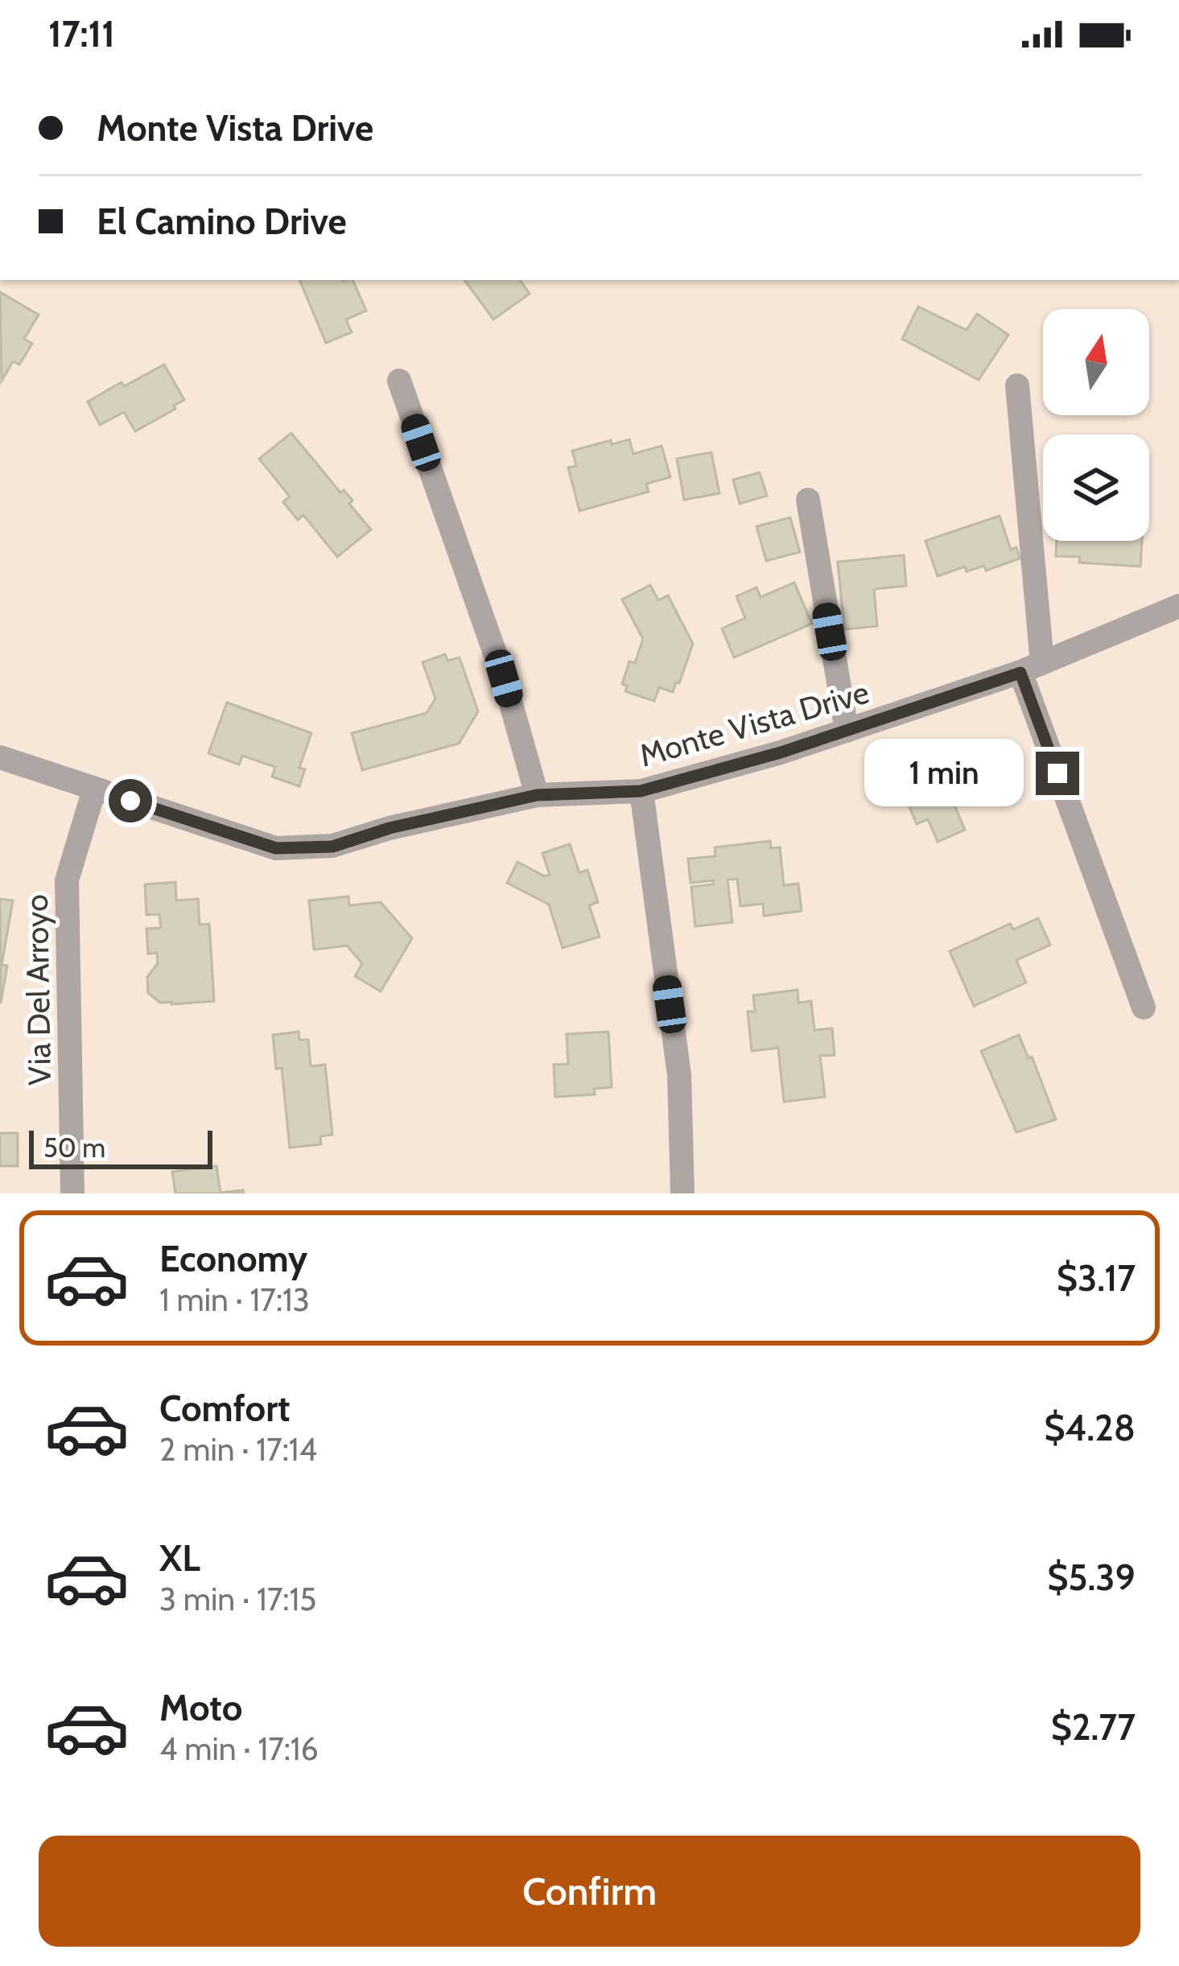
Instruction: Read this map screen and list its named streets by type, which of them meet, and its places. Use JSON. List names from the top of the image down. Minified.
{"streets":{"street":["Monte Vista Drive","Via Del Arroyo"]},"crossings":[["Monte Vista Drive","Via Del Arroyo"]],"scale_bar":"50 m","north":"top","page":{"status":"17:11","banner":["Monte Vista Drive","El Camino Drive"],"bubble":"1 min","scale":"50 m","list":[{"name":"Economy","note":"1 min · 17:13","value":"$3.17"},{"name":"Comfort","note":"2 min · 17:14","value":"$4.28"},{"name":"XL","note":"3 min · 17:15","value":"$5.39"},{"name":"Moto","note":"4 min · 17:16","value":"$2.77"}],"buttons":"Confirm"}}
